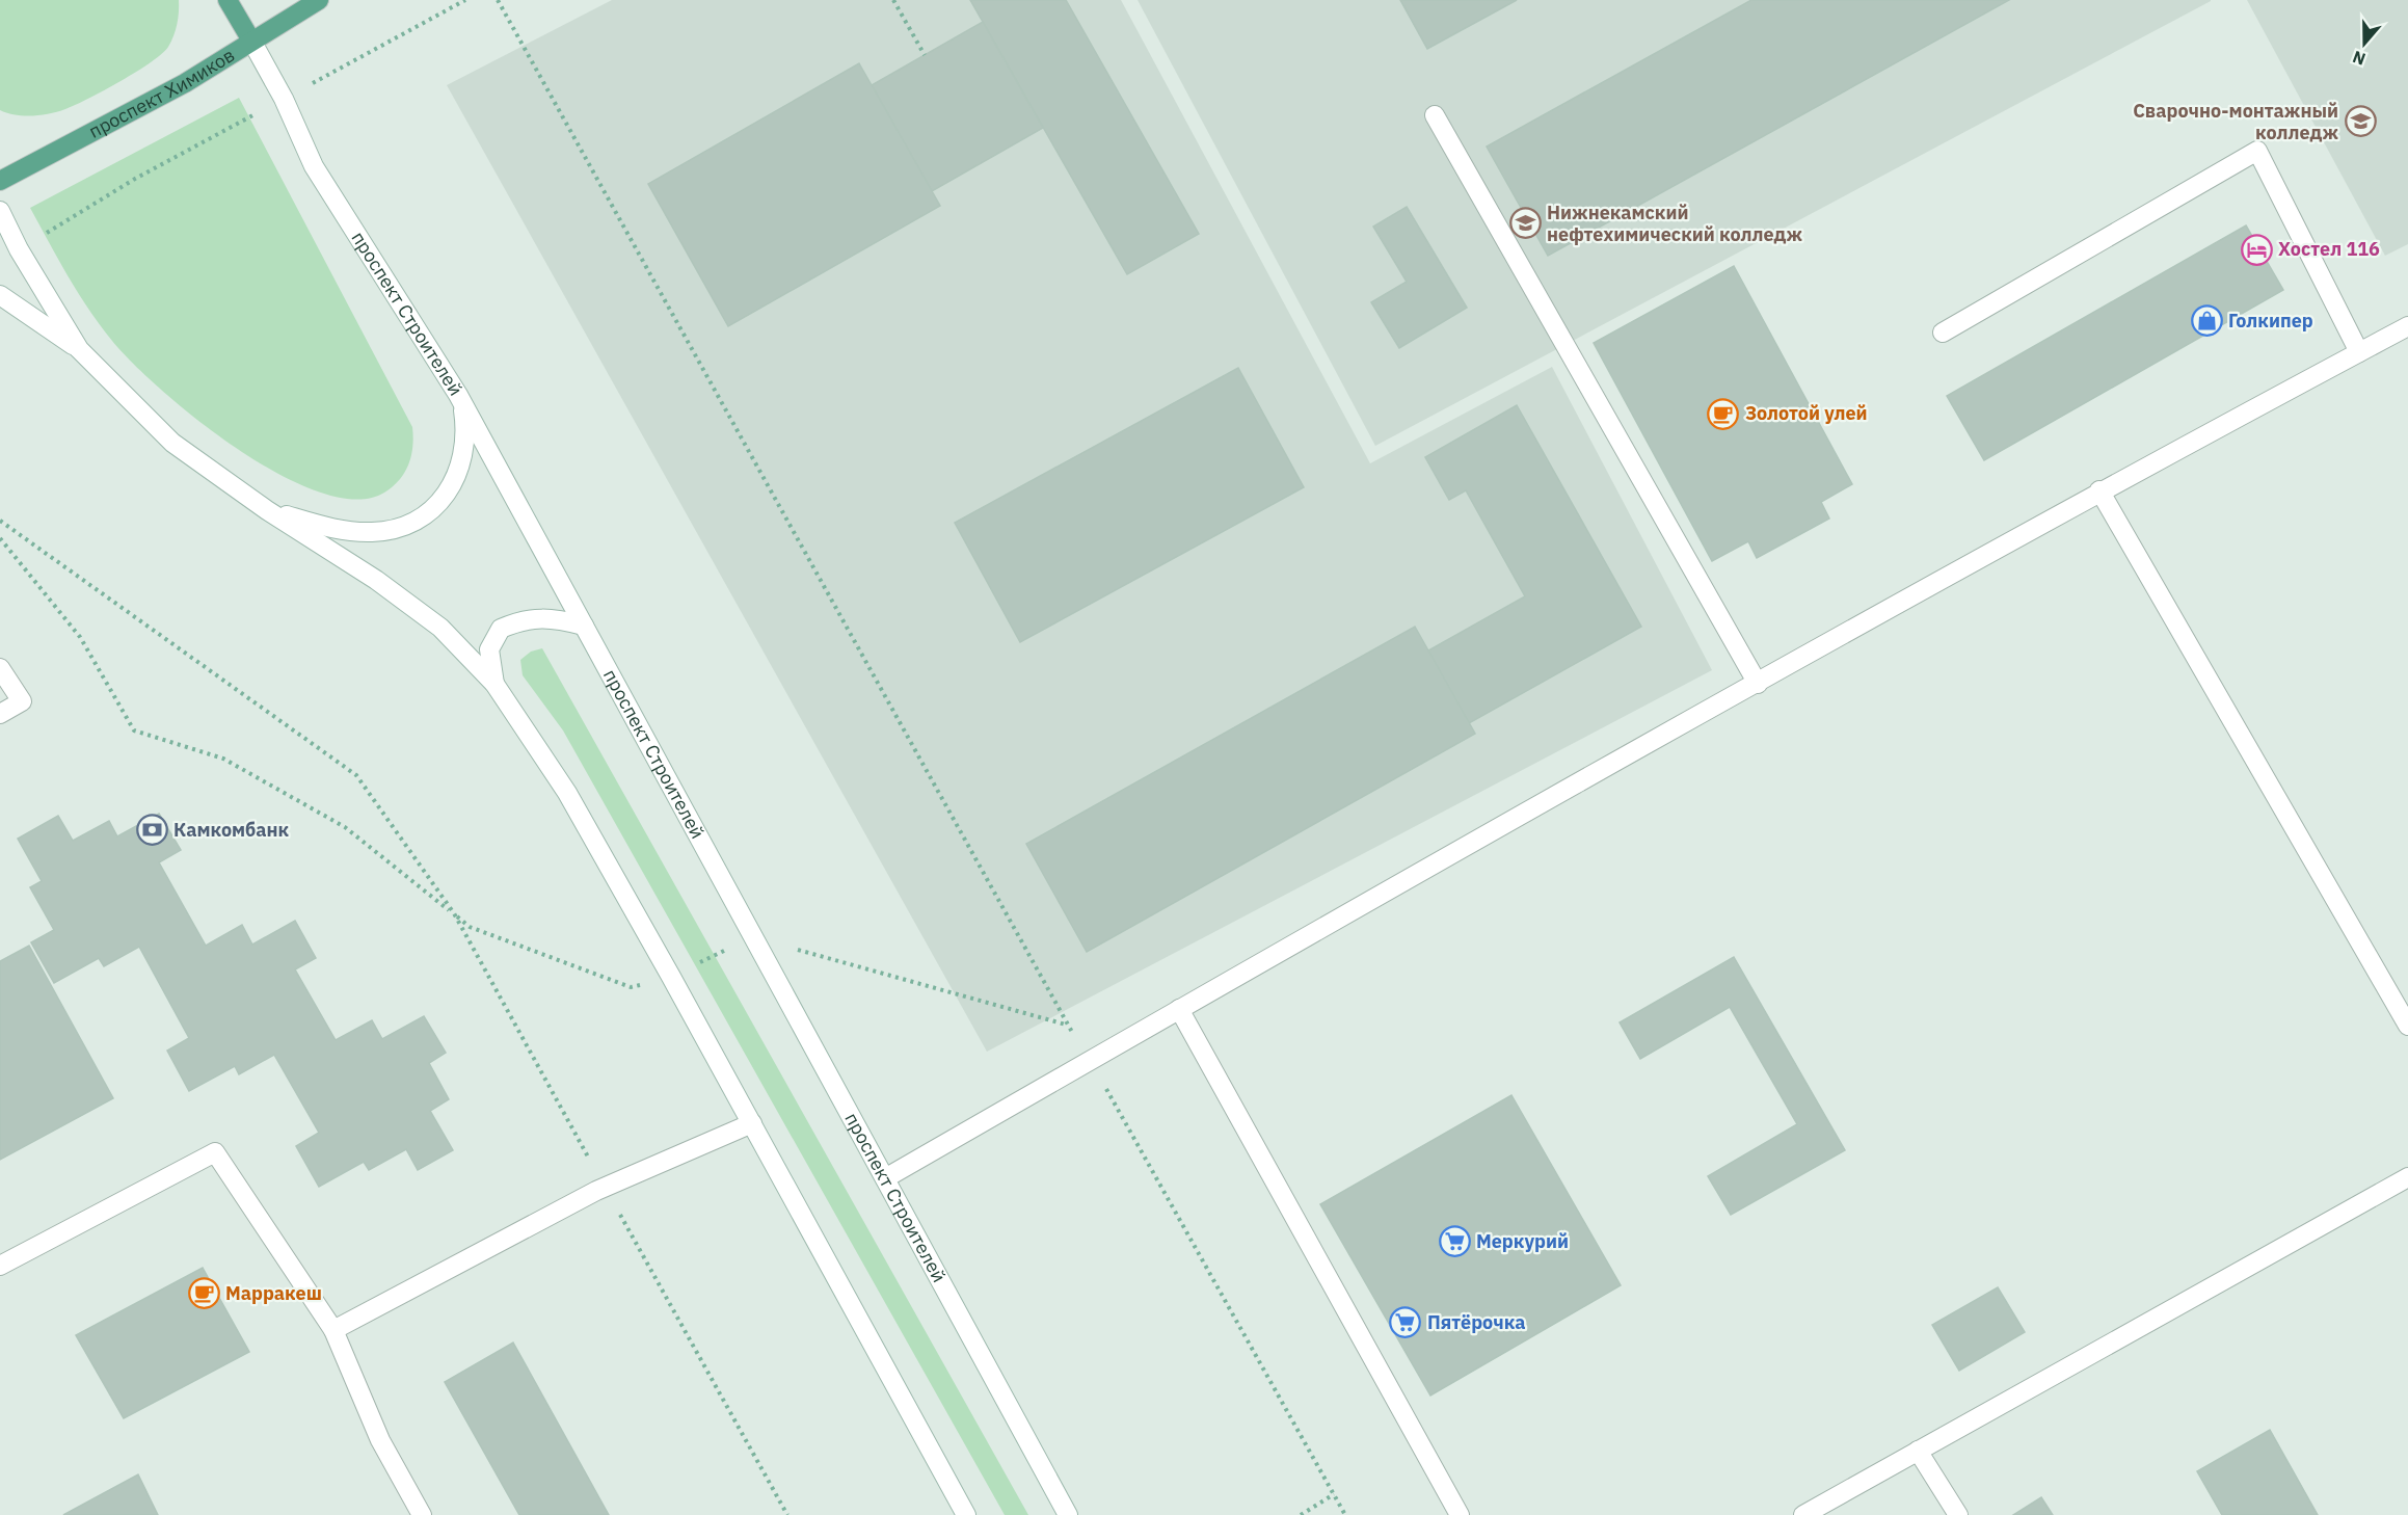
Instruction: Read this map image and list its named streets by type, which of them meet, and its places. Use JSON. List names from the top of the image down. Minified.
{"streets":{"main road":["проспект Химиков","проспект Строителей"]},"crossings":[["проспект Химиков","проспект Строителей"]],"places":{"school or university":["Сварочно-монтажный колледж","Нижнекамский нефтехимический колледж"],"hotel":["Хостел 116"],"shop":["Голкипер"],"cafe":["Золотой улей","Марракеш"],"bank":["Камкомбанк"],"supermarket":["Меркурий","Пятёрочка"]},"north":"bottom"}
